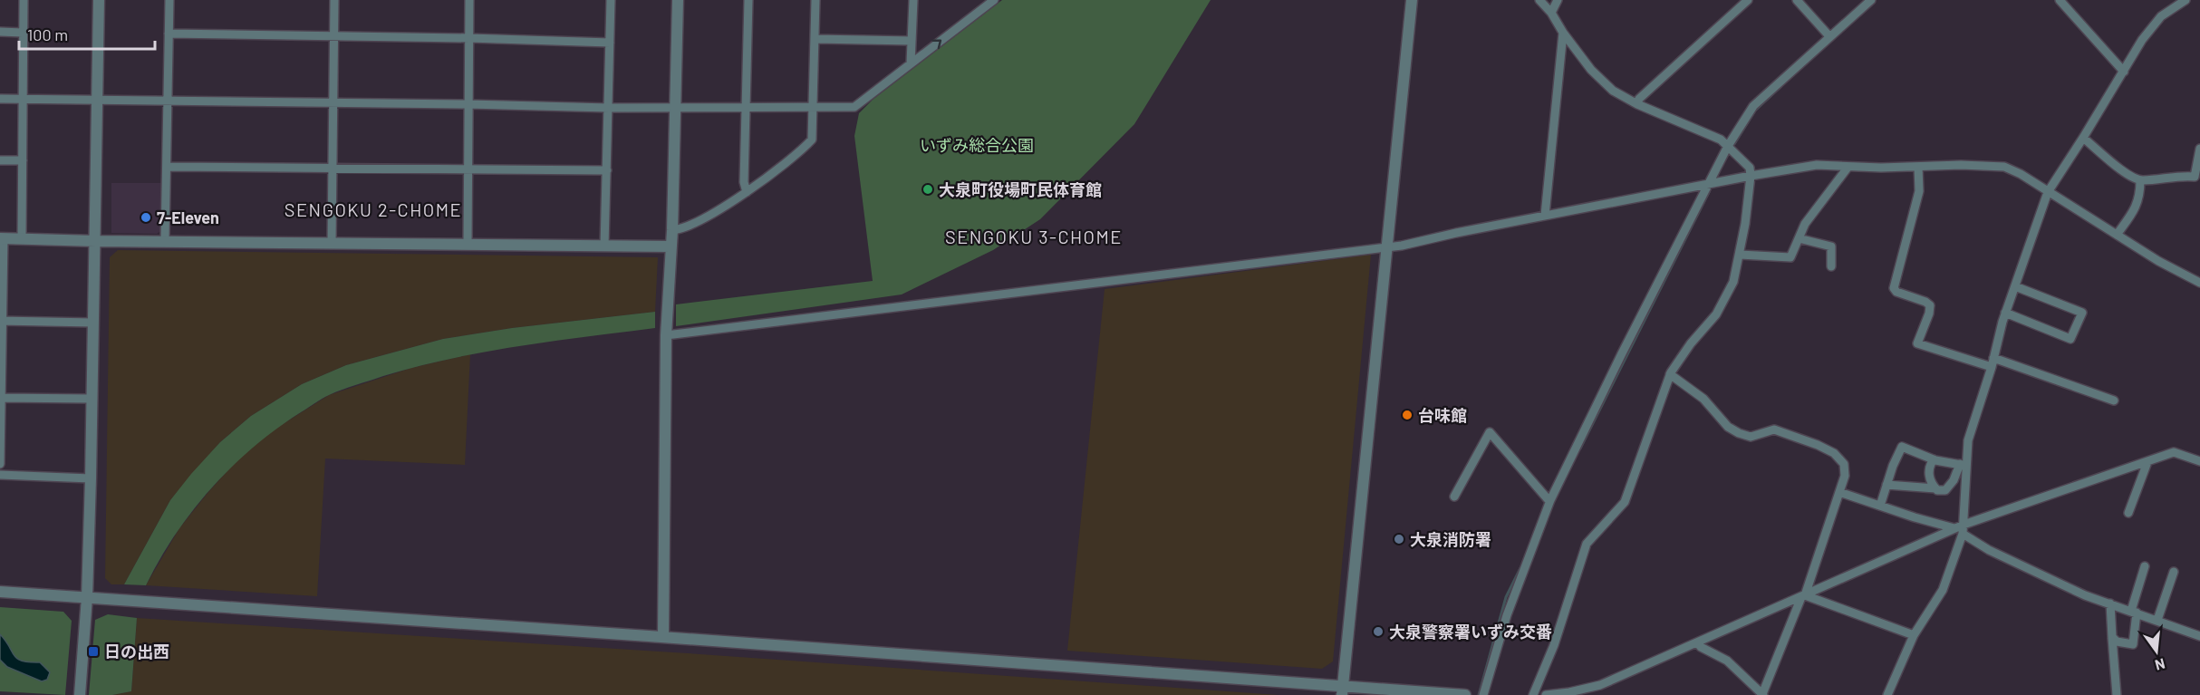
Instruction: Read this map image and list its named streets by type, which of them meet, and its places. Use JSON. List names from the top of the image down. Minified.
{"districts":["SENGOKU 2-CHOME","SENGOKU 3-CHOME"],"parks":["いずみ総合公園"],"places":{"other":["大泉町役場町民体育館","7-Eleven","台味館","大泉消防署","大泉警察署いずみ交番"],"transit":["日の出西"]},"scale_bar":"100 m","north":"bottom"}
